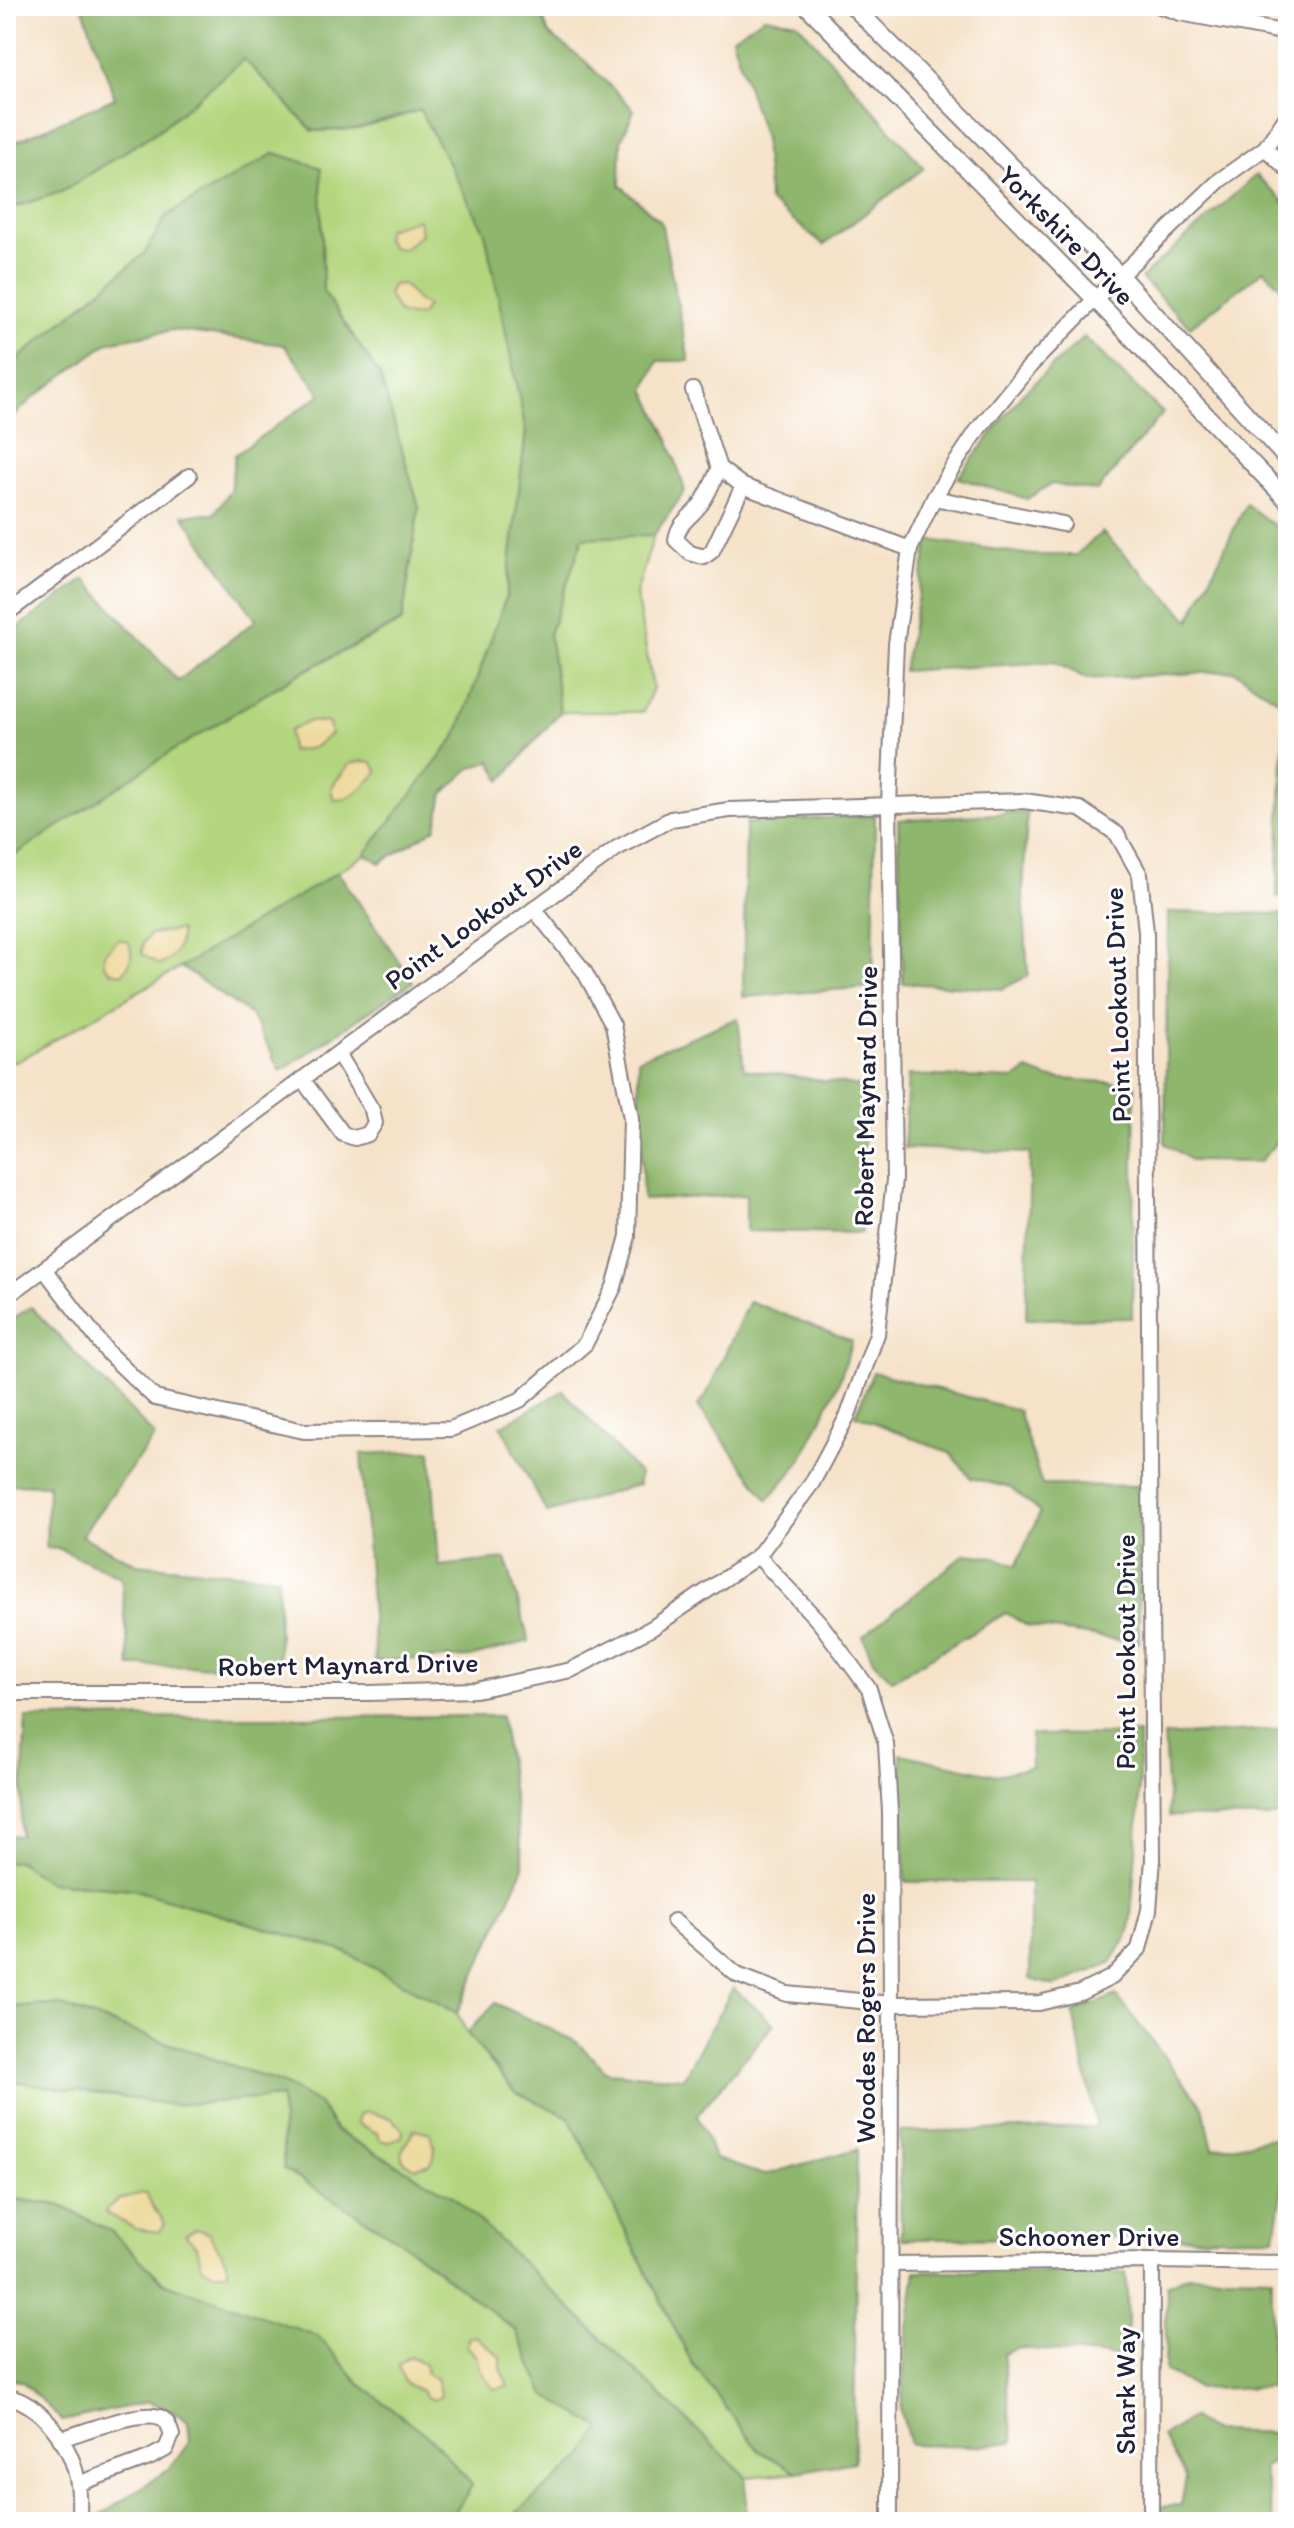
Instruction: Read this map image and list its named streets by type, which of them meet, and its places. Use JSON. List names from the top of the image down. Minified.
{"streets":{"street":["Yorkshire Drive","Point Lookout Drive","Robert Maynard Drive","Woodes Rogers Drive","Schooner Drive","Shark Way"]},"crossings":[["Yorkshire Drive","Robert Maynard Drive"],["Point Lookout Drive","Robert Maynard Drive"],["Point Lookout Drive","Woodes Rogers Drive"],["Robert Maynard Drive","Woodes Rogers Drive"],["Woodes Rogers Drive","Schooner Drive"],["Schooner Drive","Shark Way"]]}
